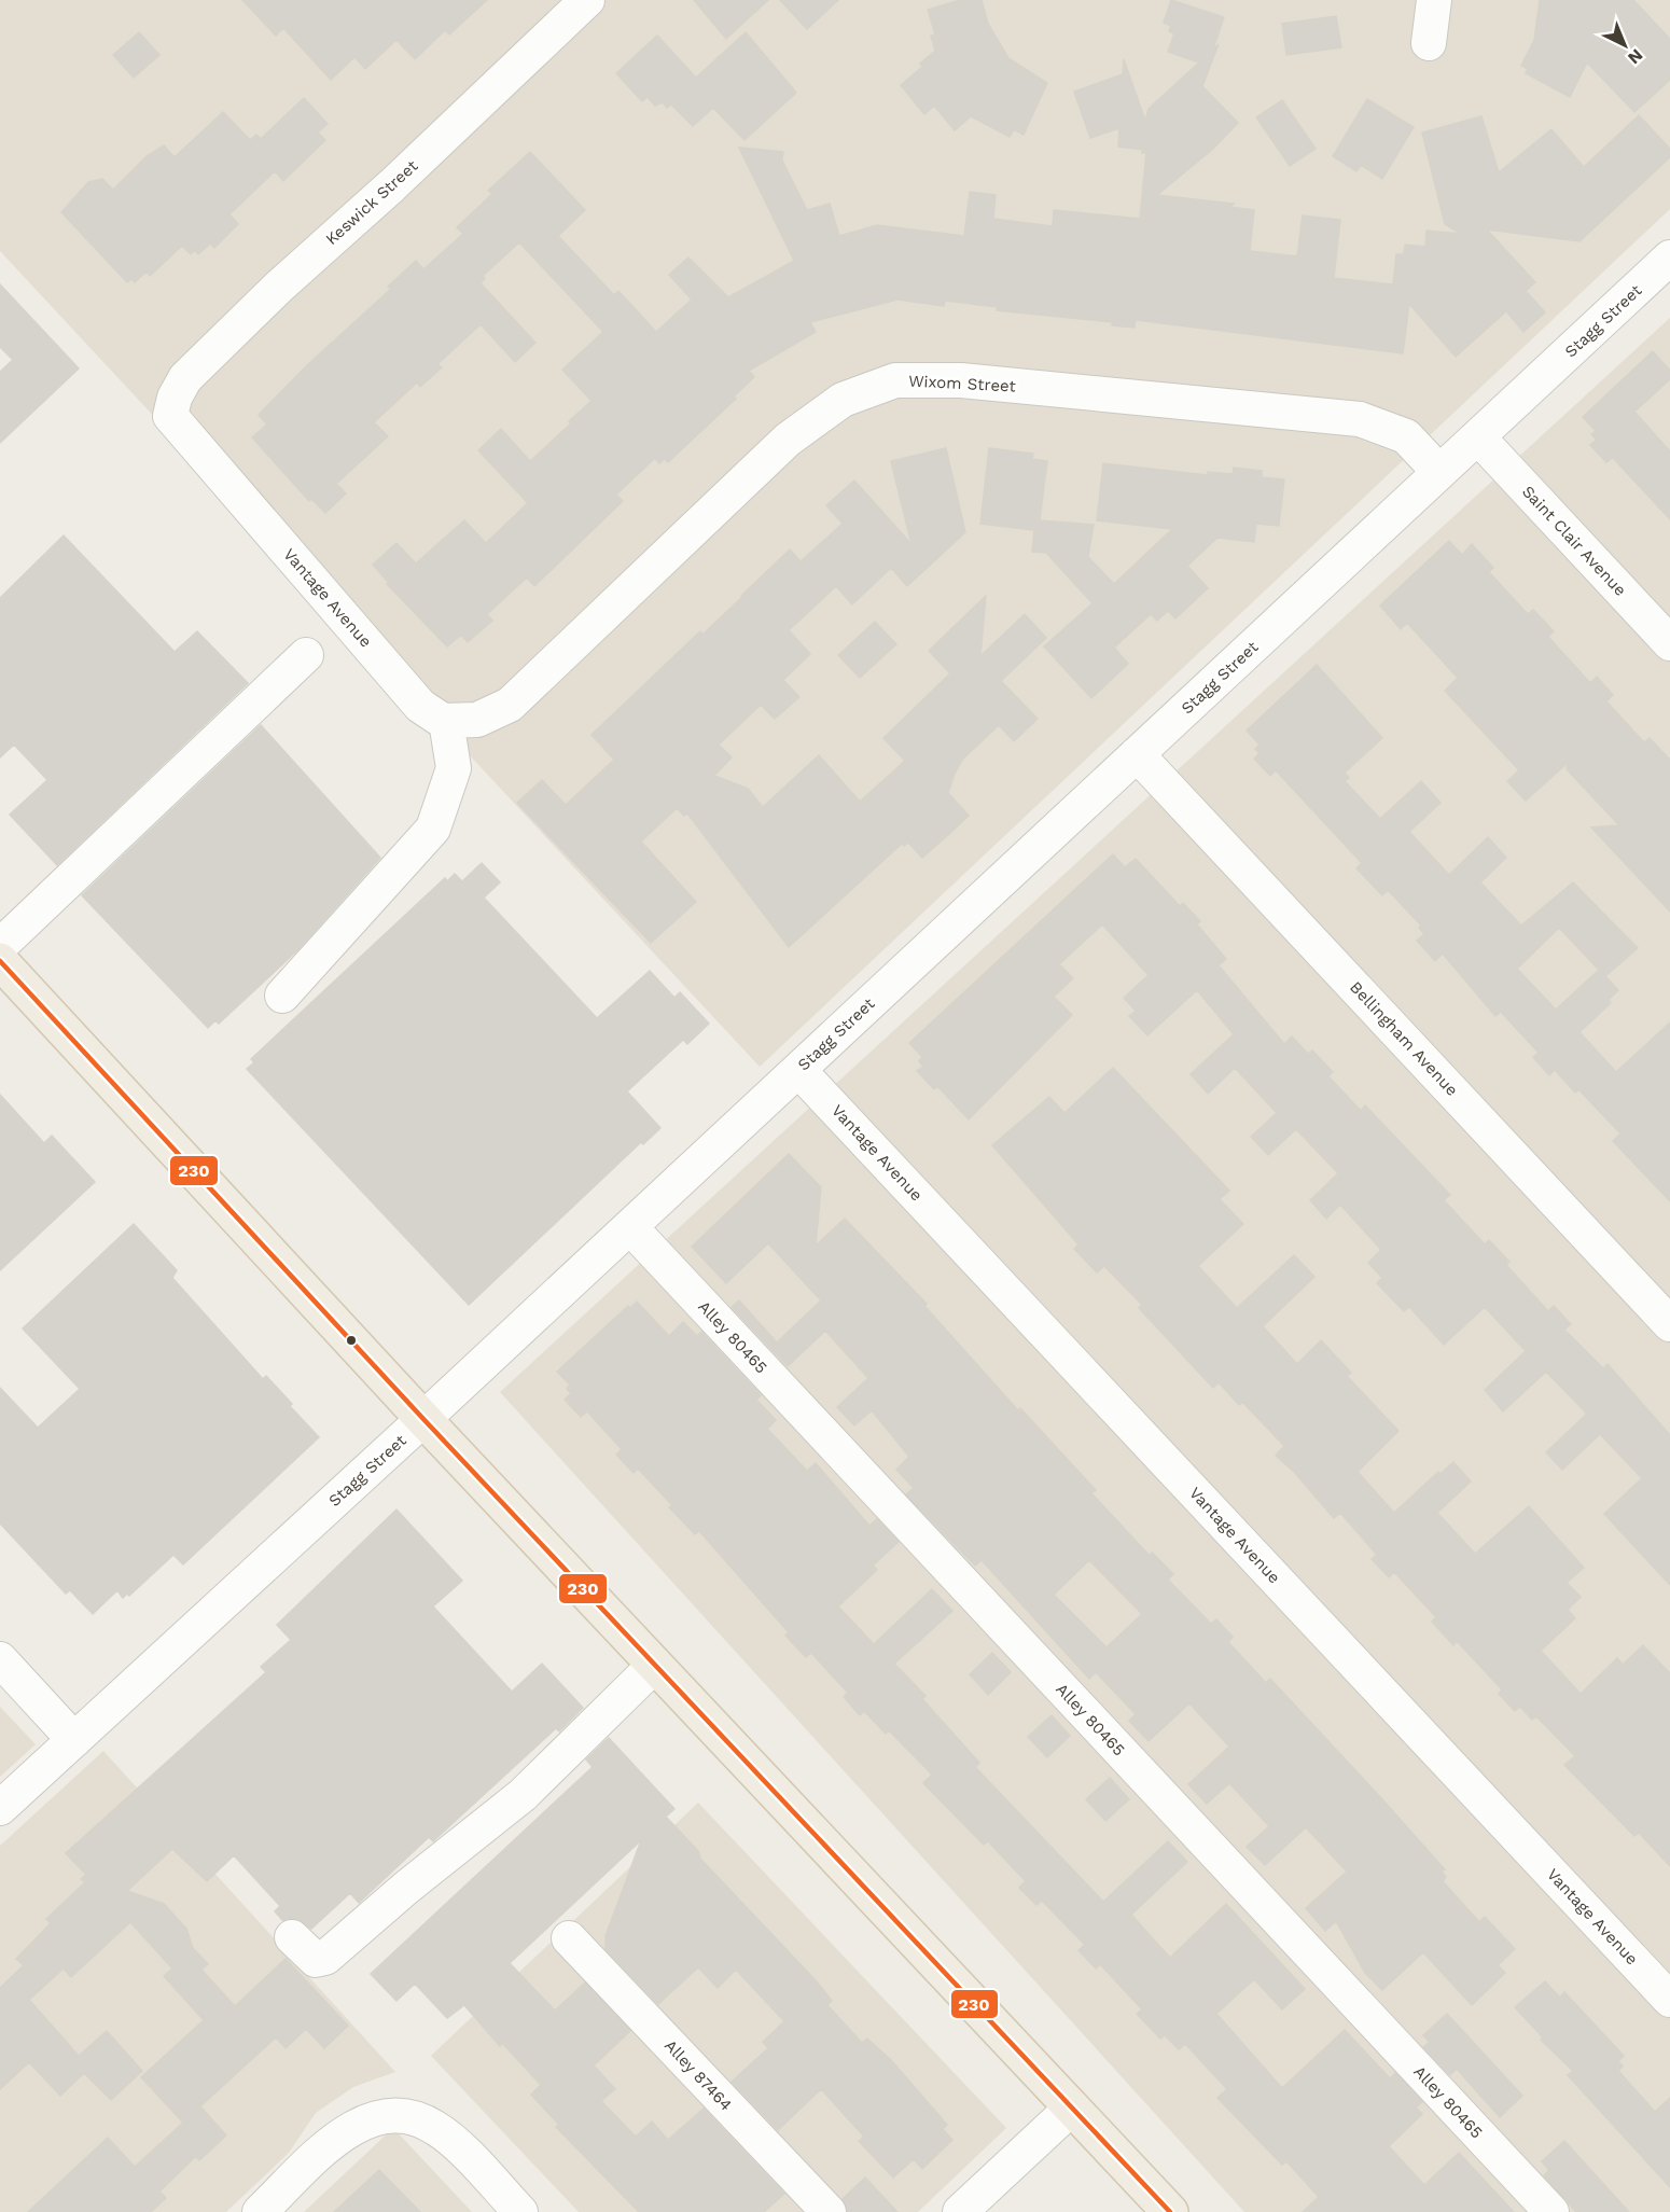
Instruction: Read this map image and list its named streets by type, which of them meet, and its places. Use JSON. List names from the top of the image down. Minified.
{"streets":{"street":["Keswick Street","Stagg Street","Wixom Street","Saint Clair Avenue","Vantage Avenue","Bellingham Avenue","Alley 80465","Alley 87464"]},"crossings":[["Keswick Street","Vantage Avenue"],["Stagg Street","Wixom Street"],["Stagg Street","Saint Clair Avenue"],["Stagg Street","Vantage Avenue"],["Stagg Street","Bellingham Avenue"],["Stagg Street","Alley 80465"],["Wixom Street","Vantage Avenue"]],"lines":["transit line 230"],"north":"bottom right"}
